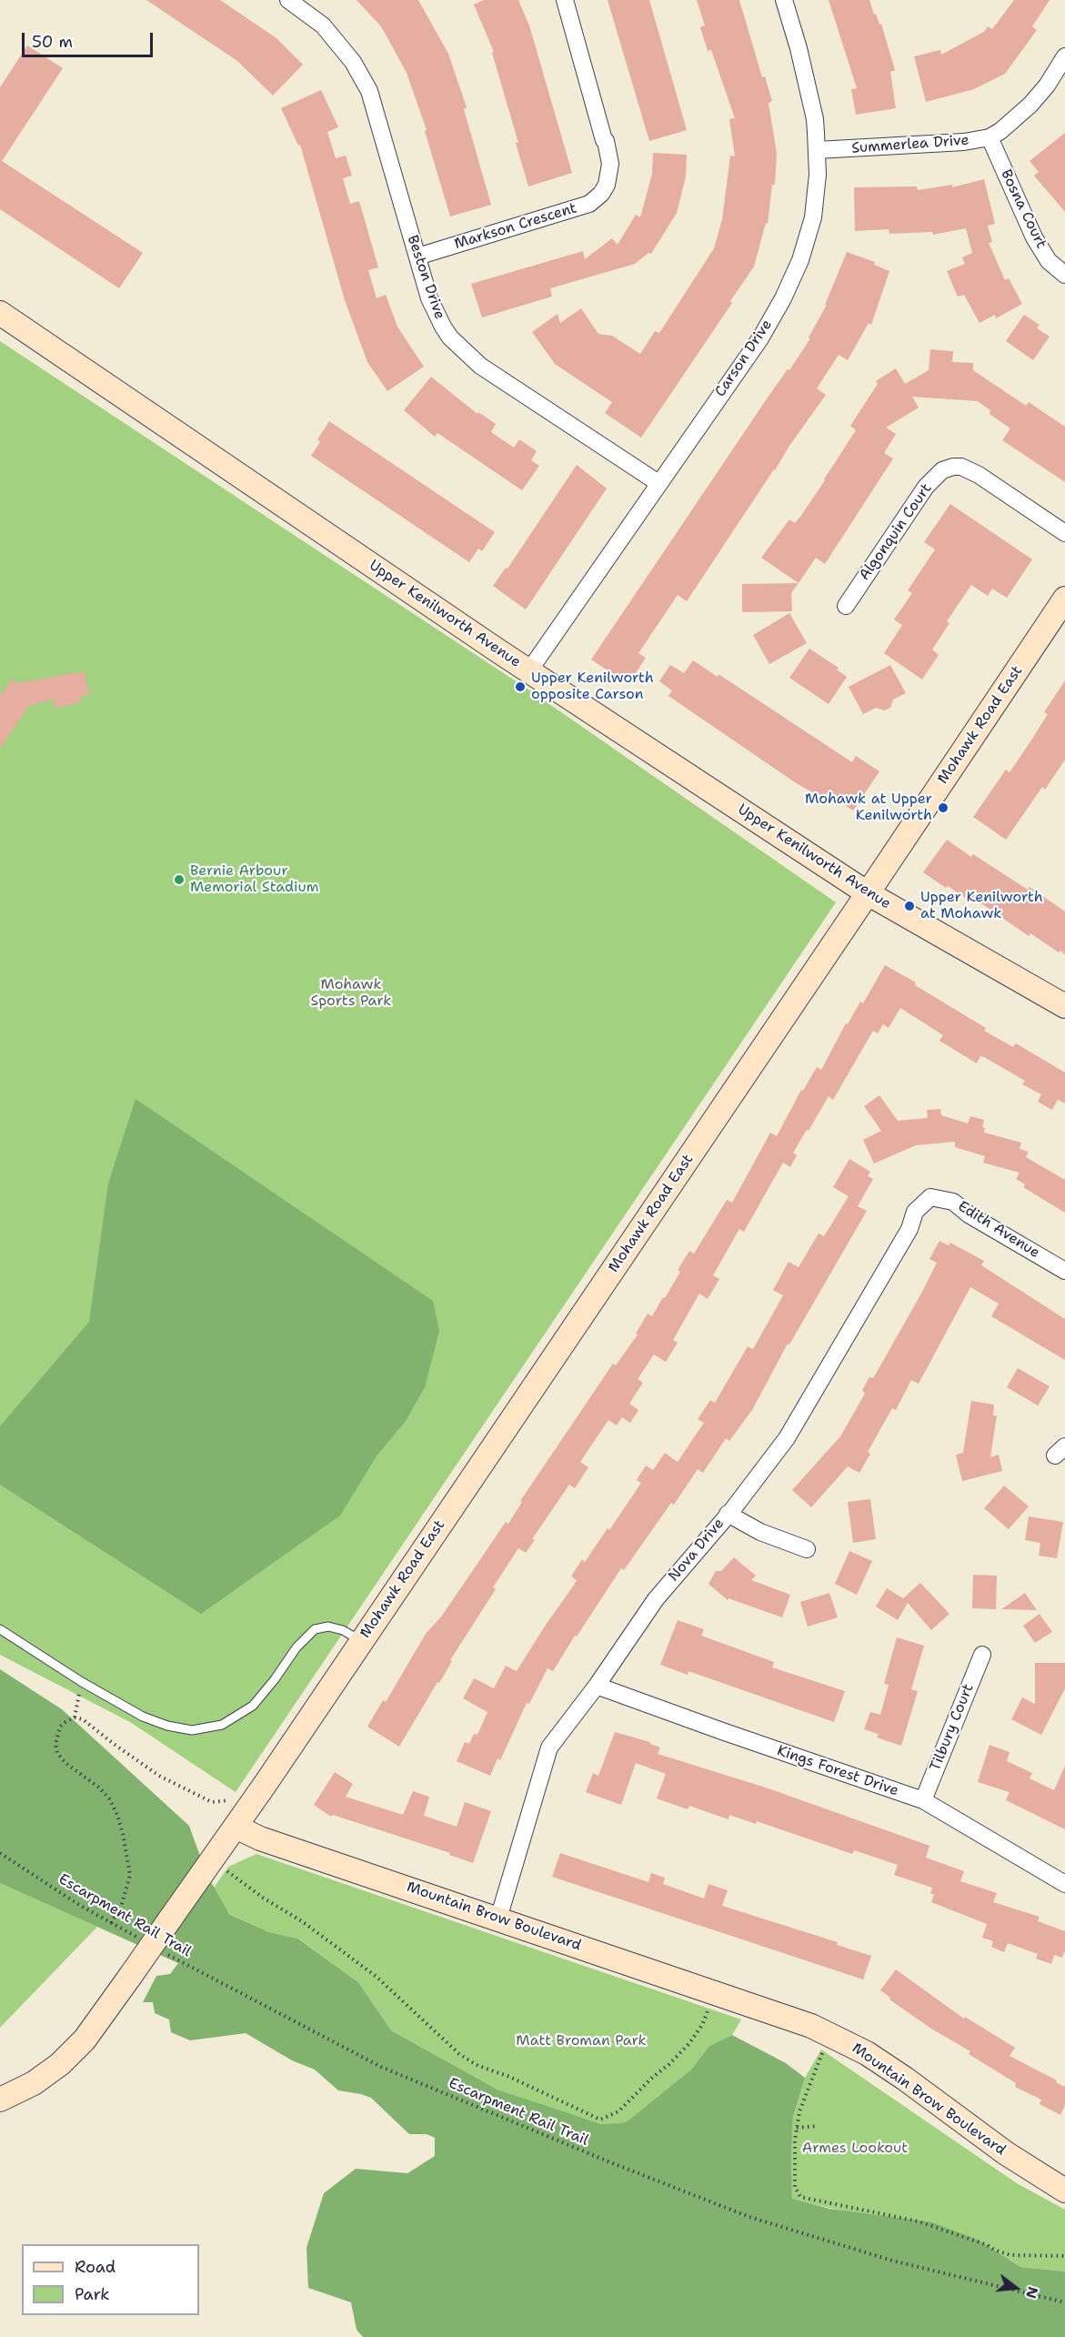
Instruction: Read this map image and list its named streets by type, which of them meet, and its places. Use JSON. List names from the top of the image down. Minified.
{"streets":{"main road":["Upper Kenilworth Avenue","Mohawk Road East","Mountain Brow Boulevard"],"street":["Summerlea Drive","Bosna Court","Markson Crescent","Beston Drive","Carson Drive","Algonquin Court","Edith Avenue","Nova Drive","Tilbury Court","Kings Forest Drive"],"path":["Escarpment Rail Trail"]},"crossings":[["Summerlea Drive","Bosna Court"],["Summerlea Drive","Carson Drive"],["Markson Crescent","Beston Drive"],["Beston Drive","Carson Drive"],["Carson Drive","Upper Kenilworth Avenue"],["Upper Kenilworth Avenue","Mohawk Road East"],["Mohawk Road East","Mountain Brow Boulevard"],["Edith Avenue","Nova Drive"],["Nova Drive","Kings Forest Drive"],["Nova Drive","Mountain Brow Boulevard"],["Tilbury Court","Kings Forest Drive"]],"parks":["Mohawk Sports Park","Matt Broman Park","Armes Lookout"],"places":["Upper Kenilworth opposite Carson","Mohawk at Upper Kenilworth","Bernie Arbour Memorial Stadium","Upper Kenilworth at Mohawk"],"legend":["Road","Park"],"scale_bar":"50 m","north":"right"}
